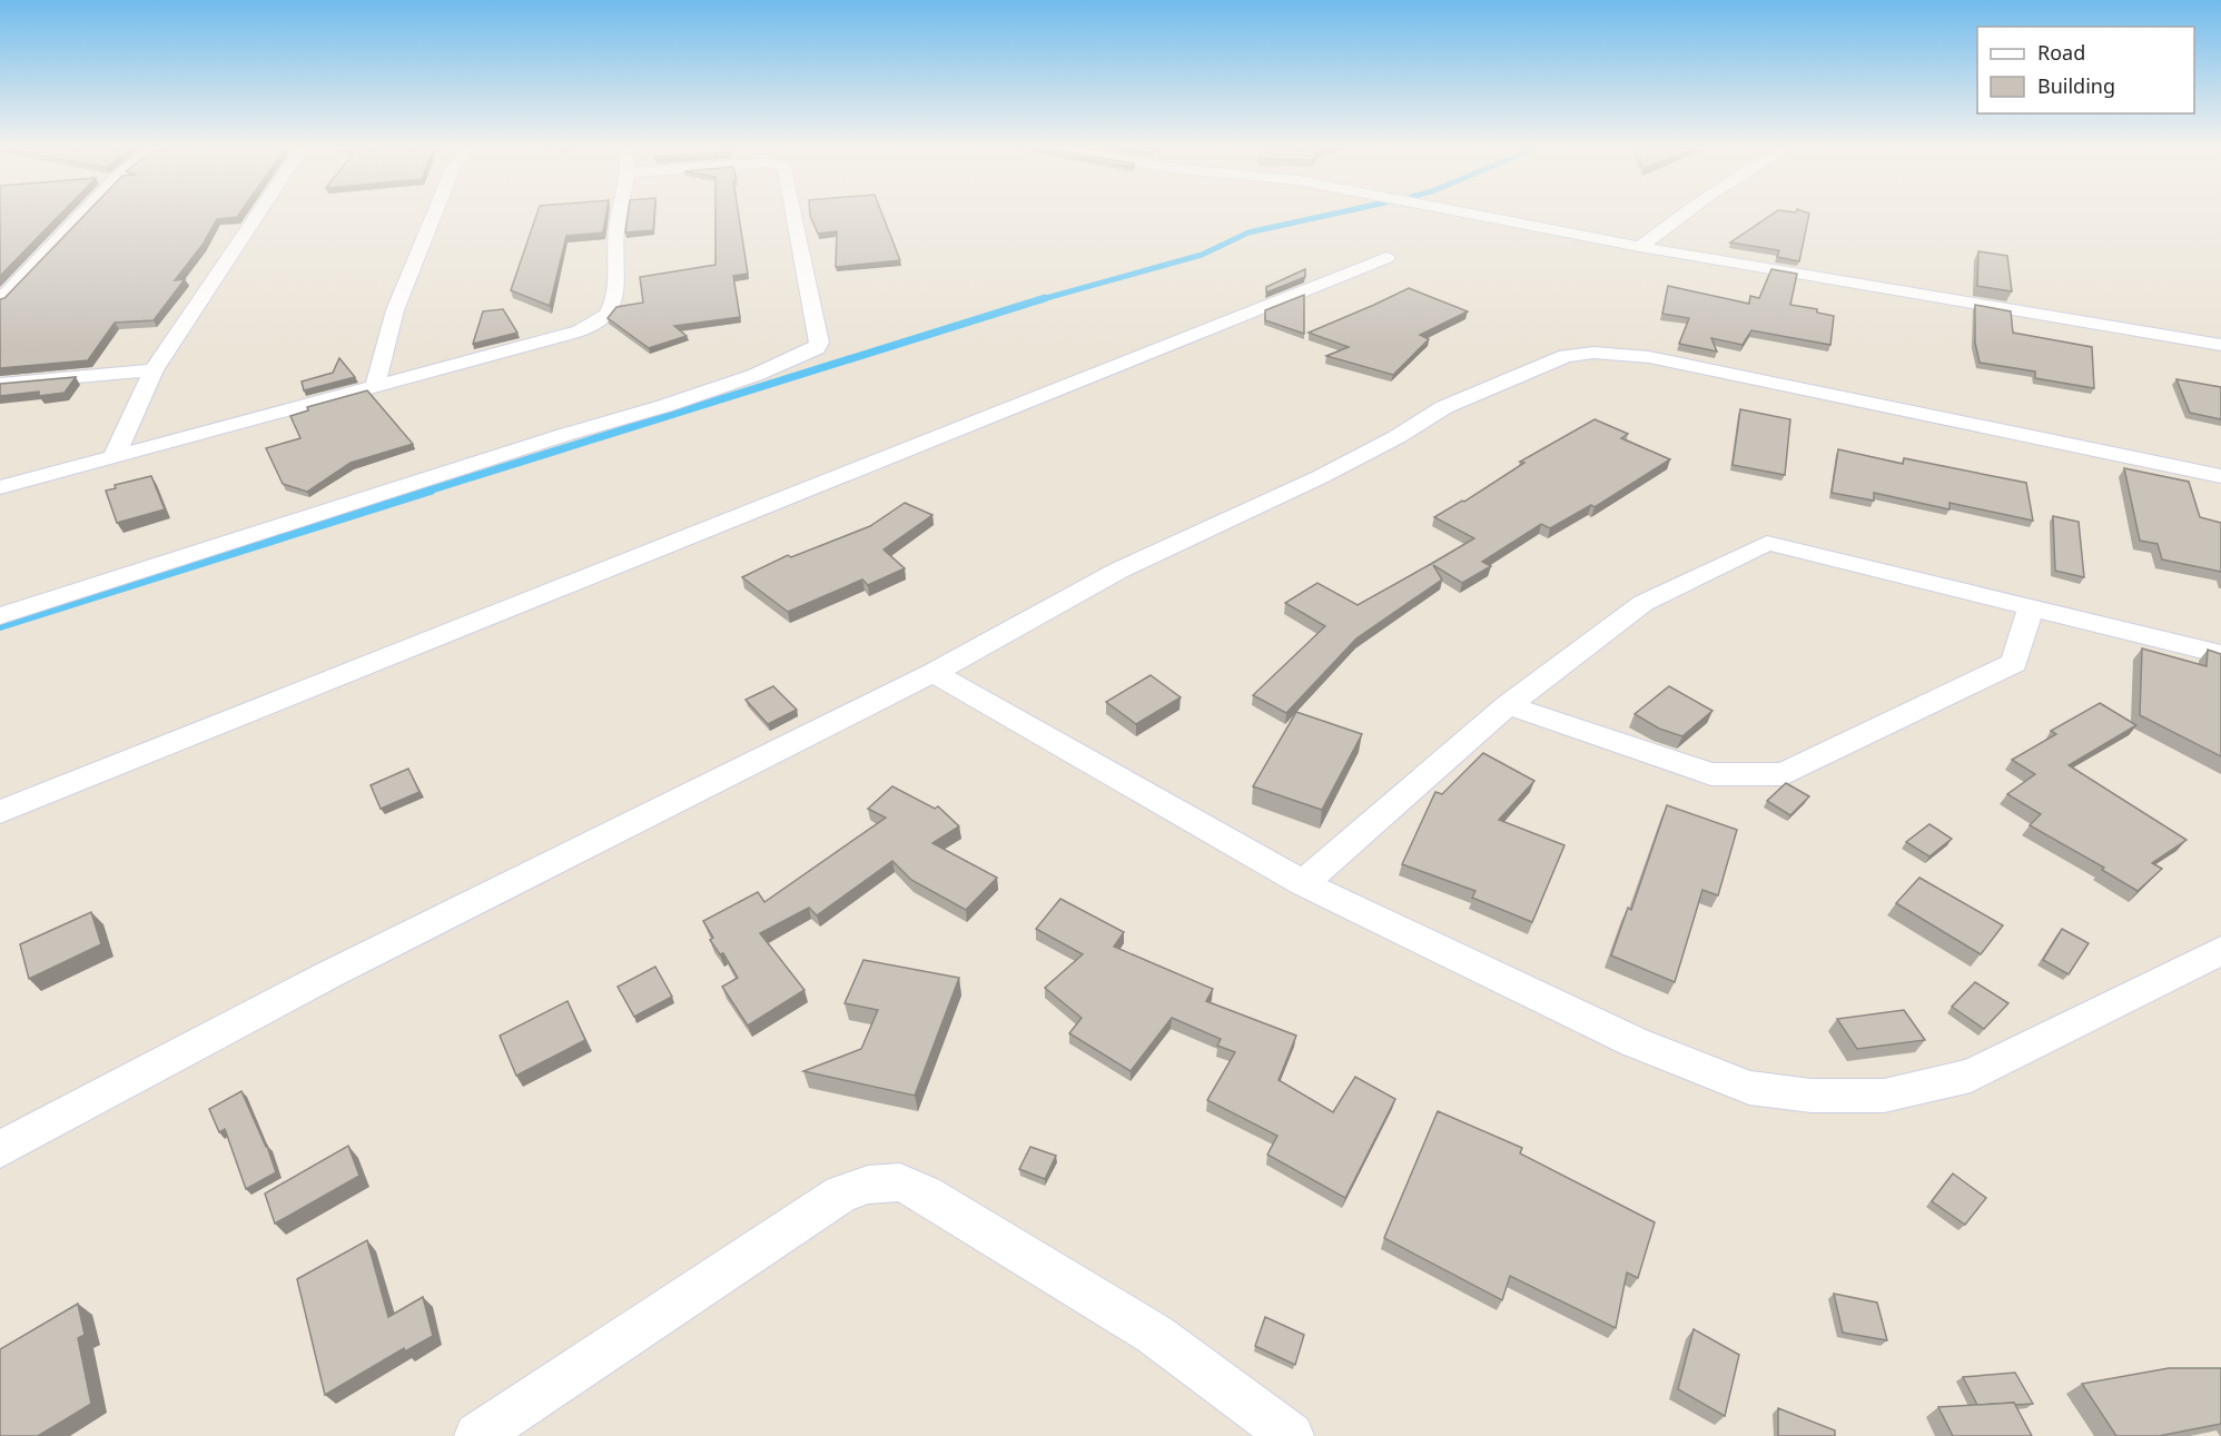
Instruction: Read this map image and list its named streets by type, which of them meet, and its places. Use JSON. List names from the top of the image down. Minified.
{"legend":["Road","Building"]}
